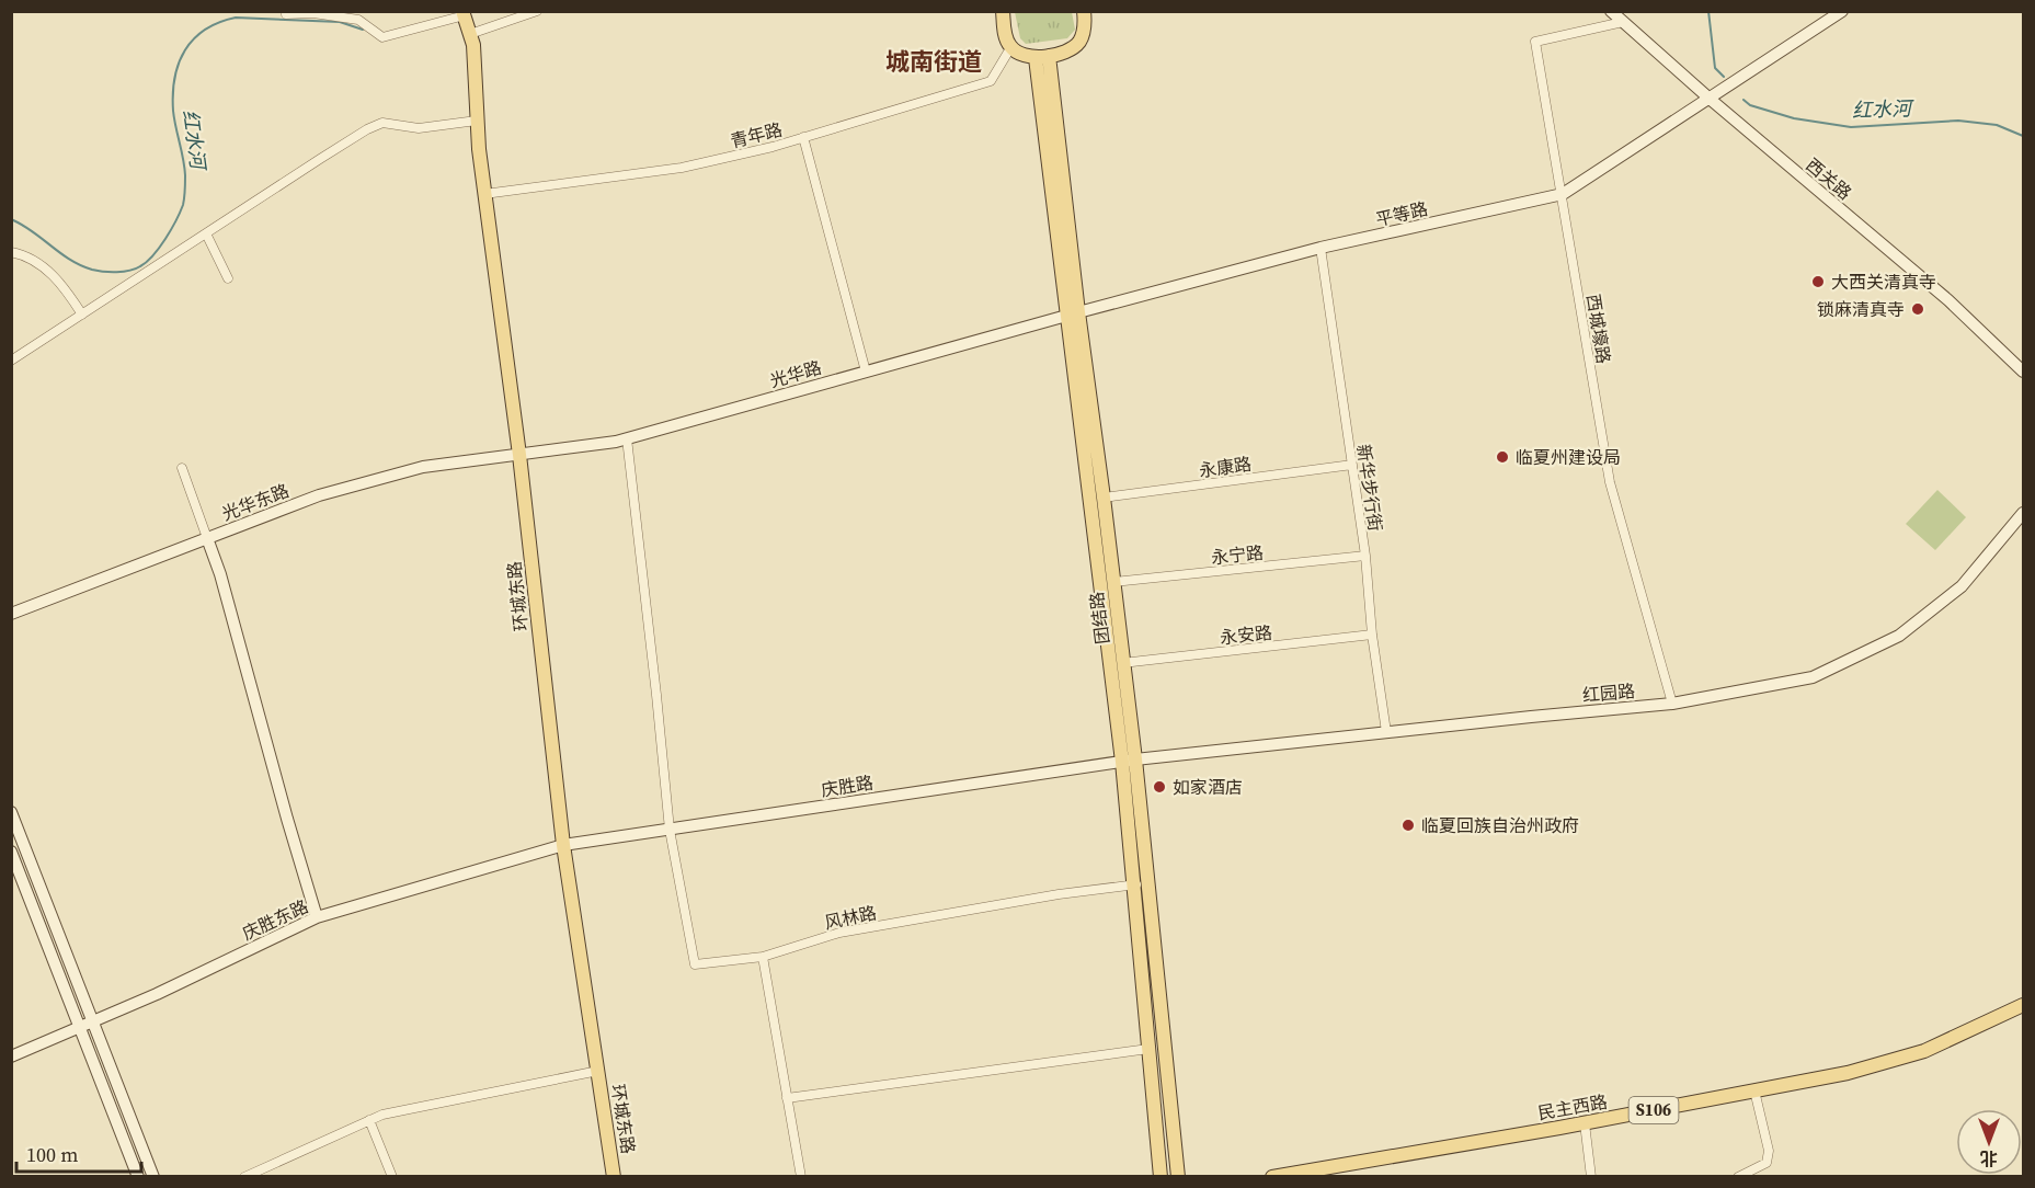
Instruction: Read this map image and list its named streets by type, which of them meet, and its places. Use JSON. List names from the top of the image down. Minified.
{"streets":{"main road":["西关路","平等路","光华路","光华东路","环城东路","团结路","红园路","庆胜路","庆胜东路","民主西路","S106"],"street":["青年路","西城壕路","永康路","新华步行街","永宁路","永安路","风林路"]},"crossings":[["青年路","环城东路"],["西关路","平等路"],["西关路","西城壕路"],["平等路","西城壕路"],["平等路","光华路"],["平等路","新华步行街"],["平等路","团结路"],["西城壕路","红园路"],["光华路","光华东路"],["光华路","环城东路"],["光华路","团结路"],["永康路","新华步行街"],["永康路","团结路"],["新华步行街","永宁路"],["新华步行街","永安路"],["新华步行街","红园路"],["光华东路","环城东路"],["永宁路","团结路"],["环城东路","庆胜路"],["环城东路","庆胜东路"],["团结路","永安路"],["团结路","红园路"],["团结路","庆胜路"],["团结路","风林路"],["红园路","庆胜路"],["庆胜路","风林路"],["庆胜路","庆胜东路"]],"districts":["城南街道"],"water":["红水河"],"places":["大西关清真寺","锁麻清真寺","临夏州建设局","如家酒店","临夏回族自治州政府"],"scale_bar":"100 m","north":"bottom"}
